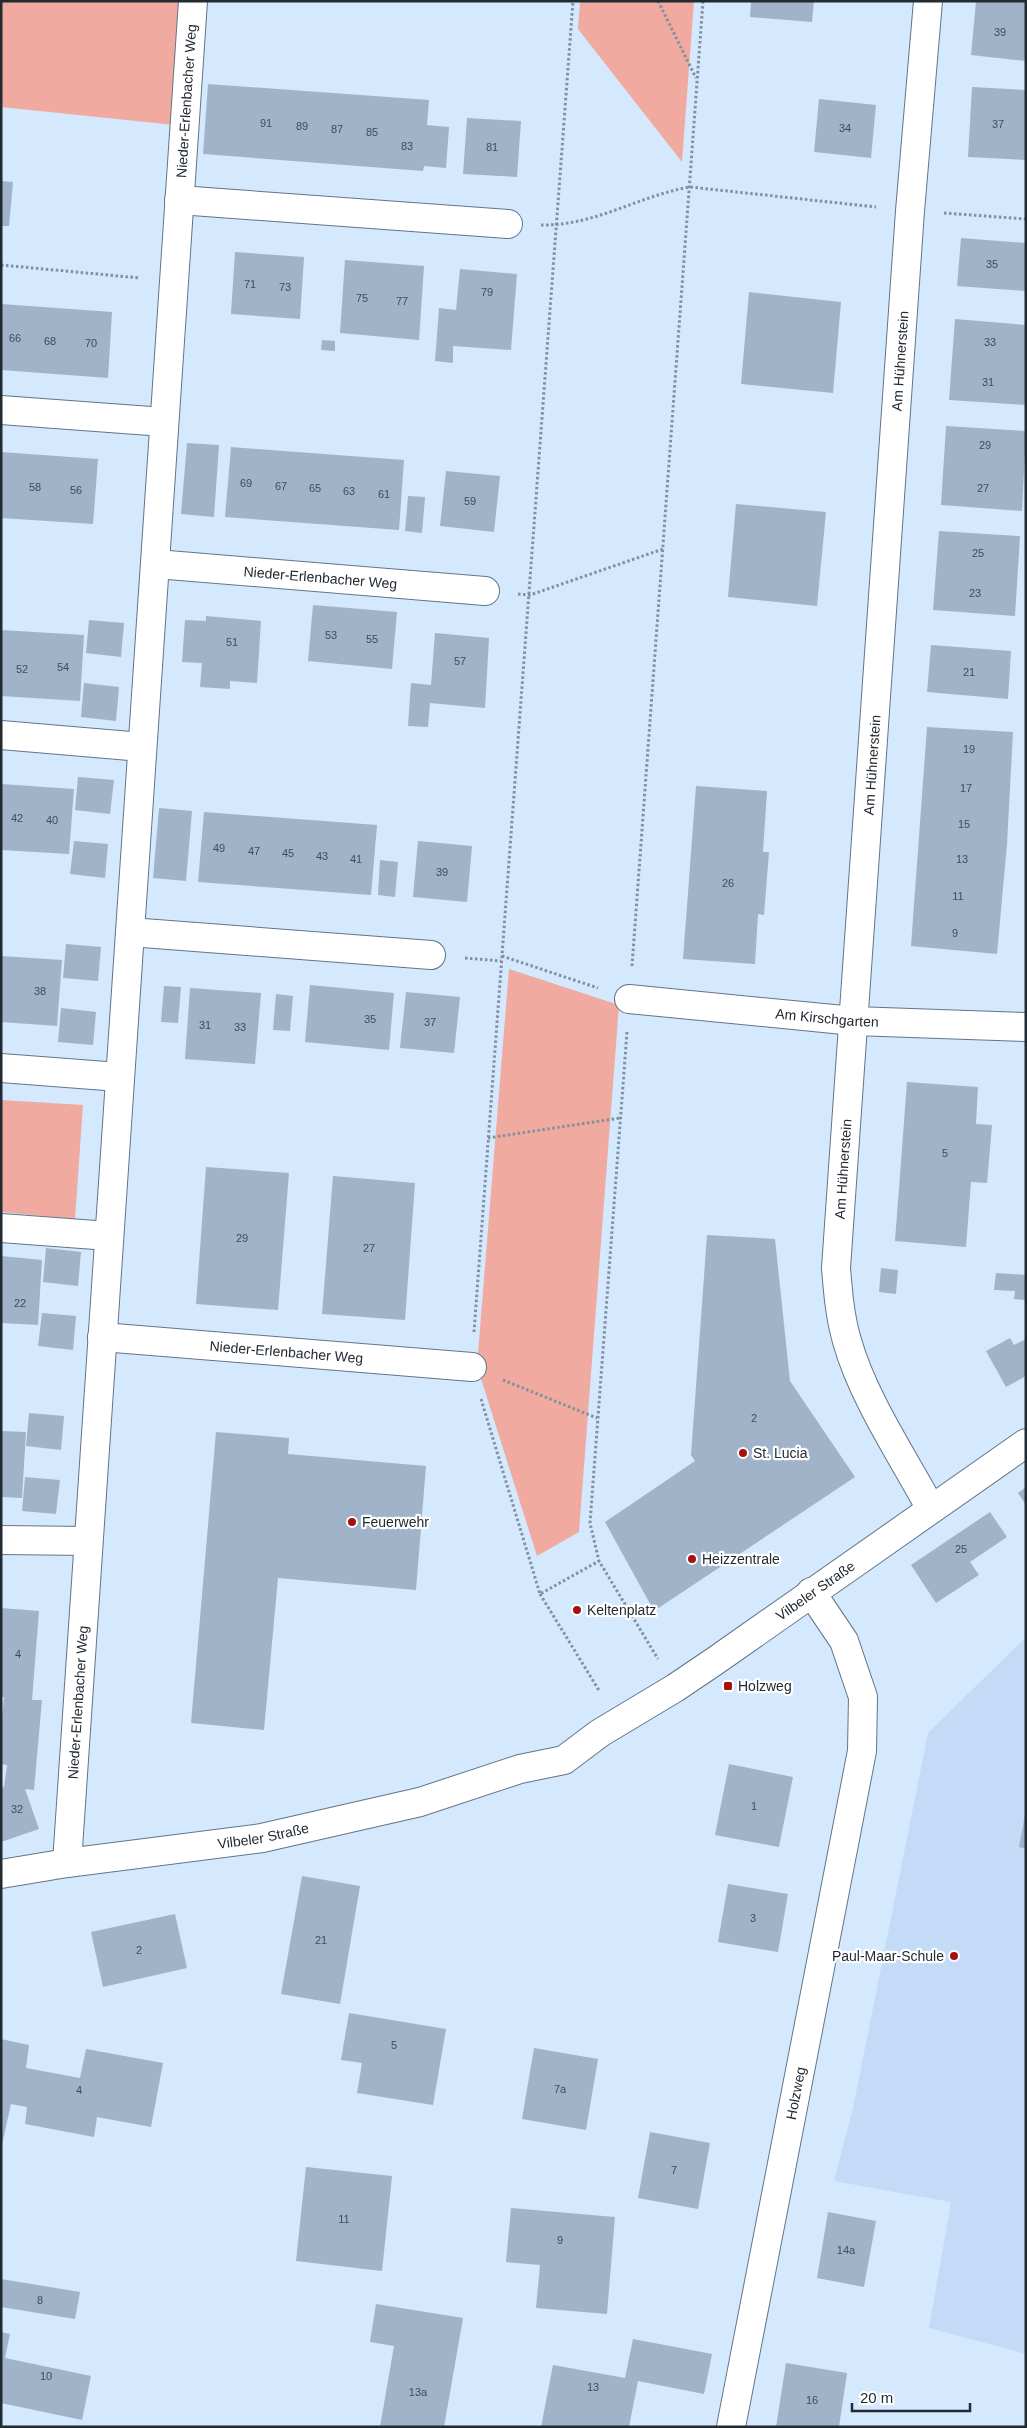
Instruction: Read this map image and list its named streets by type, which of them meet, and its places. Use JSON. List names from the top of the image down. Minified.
{"streets":{"street":["Nieder-Erlenbacher Weg","Am Hühnerstein","Am Kirschgarten","Vilbeler Straße","Holzweg"]},"crossings":[["Nieder-Erlenbacher Weg","Vilbeler Straße"],["Am Hühnerstein","Am Kirschgarten"],["Am Hühnerstein","Vilbeler Straße"],["Vilbeler Straße","Holzweg"]],"places":{"other":["St. Lucia","Feuerwehr","Heizzentrale","Keltenplatz","Paul-Maar-Schule"],"transit":["Holzweg"]},"house_numbers":["39","91","37","89","34","87","85","83","81","35","71","73","79","75","77","66","68","33","70","31","29","69","67","58","65","27","56","63","61","59","25","23","53","55","51","57","54","52","21","19","17","42","40","15","49","47","45","43","41","13","39","26","11","9","38","35","37","31","33","5","29","27","22","2","25","4","1","32","3","21","2","5","7a","4","7","11","9","14a","8","10","13","13a","16"],"scale_bar":"20 m"}
